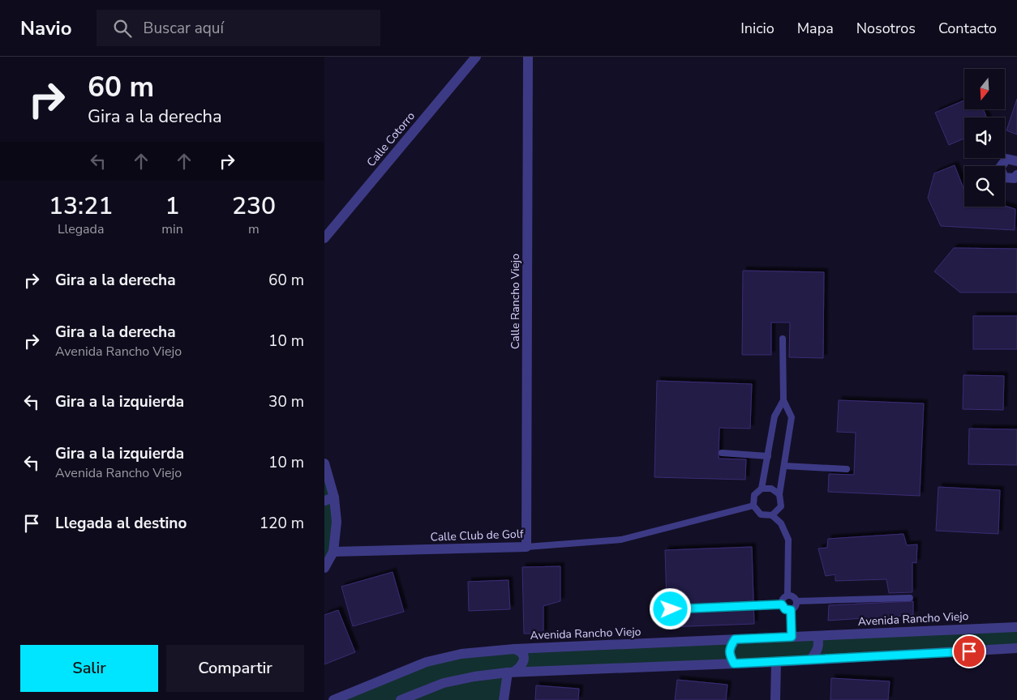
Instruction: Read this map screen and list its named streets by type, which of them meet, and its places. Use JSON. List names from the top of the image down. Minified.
{"streets":{"street":["Calle Cotorro","Calle Rancho Viejo","Calle Club de Golf","Avenida Rancho Viejo"]},"crossings":[["Calle Rancho Viejo","Calle Club de Golf"]],"north":"bottom","page":{"header":"Navio","search":"Buscar aquí","nav":["Inicio","Mapa","Nosotros","Contacto"],"turn":["60 m","Gira a la derecha"],"eta":["13:21","Llegada","1","min","230","m"],"list":[{"name":"Gira a la derecha","value":"60 m"},{"name":"Gira a la derecha","note":"Avenida Rancho Viejo","value":"10 m"},{"name":"Gira a la izquierda","value":"30 m"},{"name":"Gira a la izquierda","note":"Avenida Rancho Viejo","value":"10 m"},{"name":"Llegada al destino","value":"120 m"}],"buttons":["Salir","Compartir"]}}
